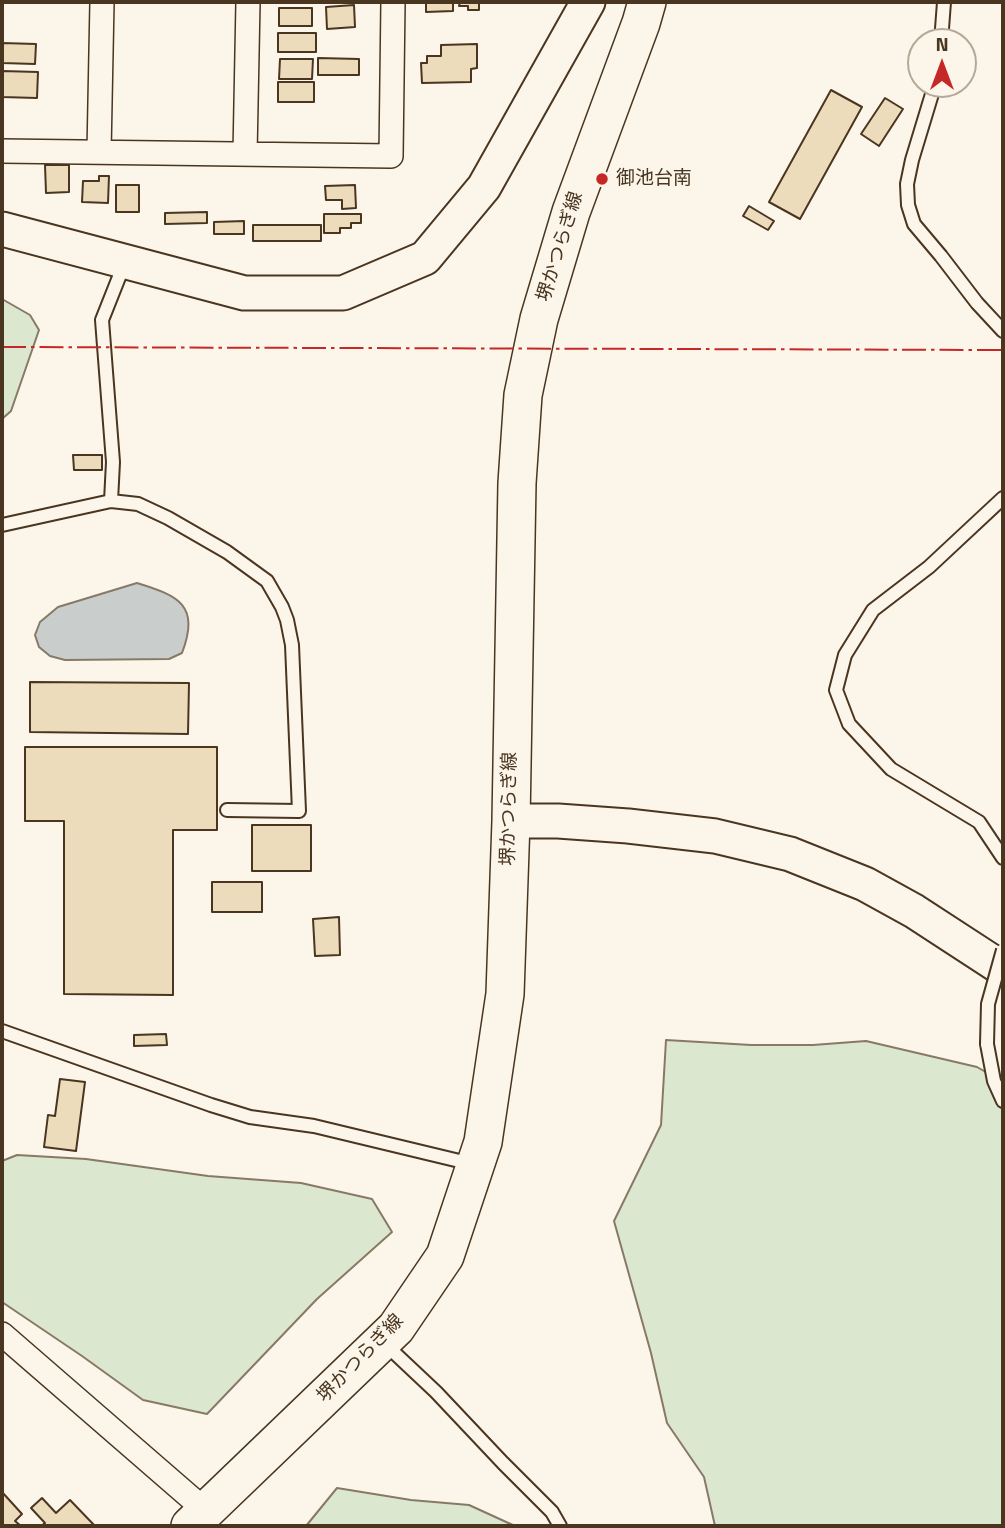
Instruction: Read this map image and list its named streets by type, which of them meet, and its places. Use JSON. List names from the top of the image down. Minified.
{"streets":{"main road":["堺かつらぎ線"]},"places":["御池台南"],"north":"top"}
